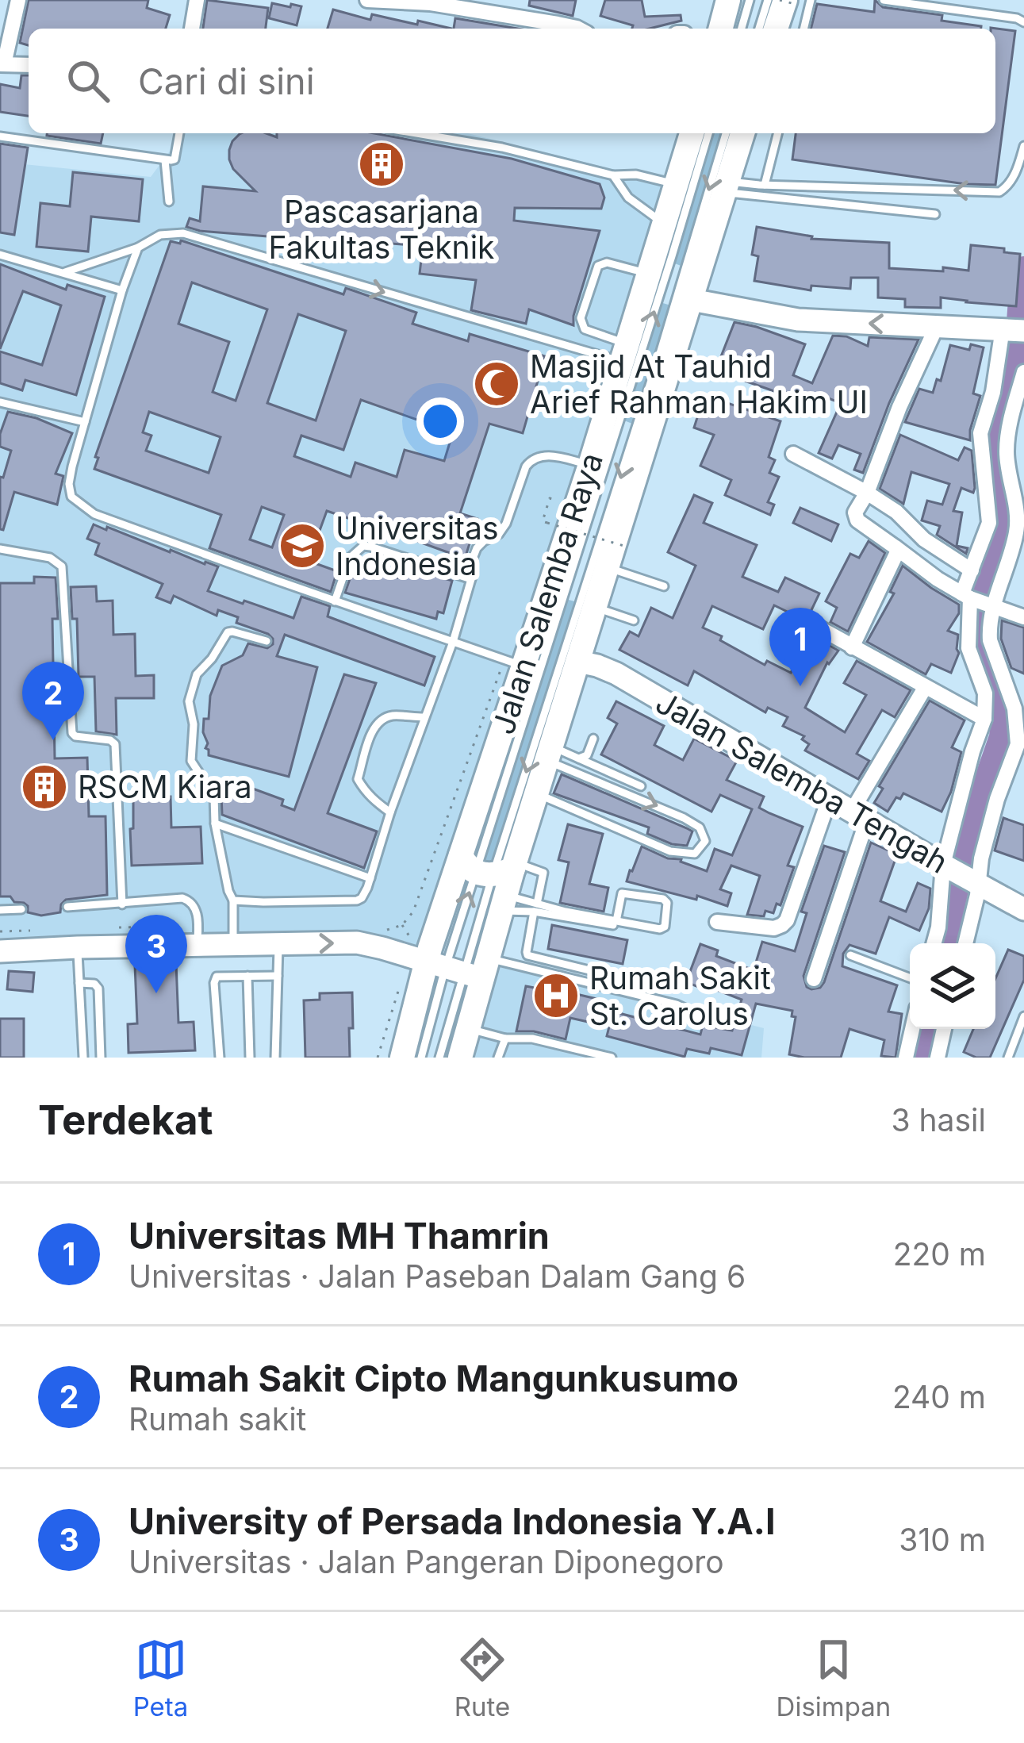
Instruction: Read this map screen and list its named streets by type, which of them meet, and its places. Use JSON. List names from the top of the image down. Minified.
{"streets":{"main road":["Jalan Salemba Raya","Jalan Salemba Tengah"]},"crossings":[["Jalan Salemba Raya","Jalan Salemba Tengah"]],"places":{"building":["Pascasarjana Fakultas Teknik","RSCM Kiara"],"mosque":["Masjid At Tauhid Arief Rahman Hakim UI"],"school or university":["Universitas Indonesia"],"hospital":["Rumah Sakit St. Carolus"]},"page":{"search":"Cari di sini","pins":["1","2","3"],"heading":["Terdekat","3 hasil"],"list":[{"mark":"1","name":"Universitas MH Thamrin","note":"Universitas · Jalan Paseban Dalam Gang 6","value":"220 m"},{"mark":"2","name":"Rumah Sakit Cipto Mangunkusumo","note":"Rumah sakit","value":"240 m"},{"mark":"3","name":"University of Persada Indonesia Y.A.I","note":"Universitas · Jalan Pangeran Diponegoro","value":"310 m"}],"nav":["Peta","Rute","Disimpan"]}}
